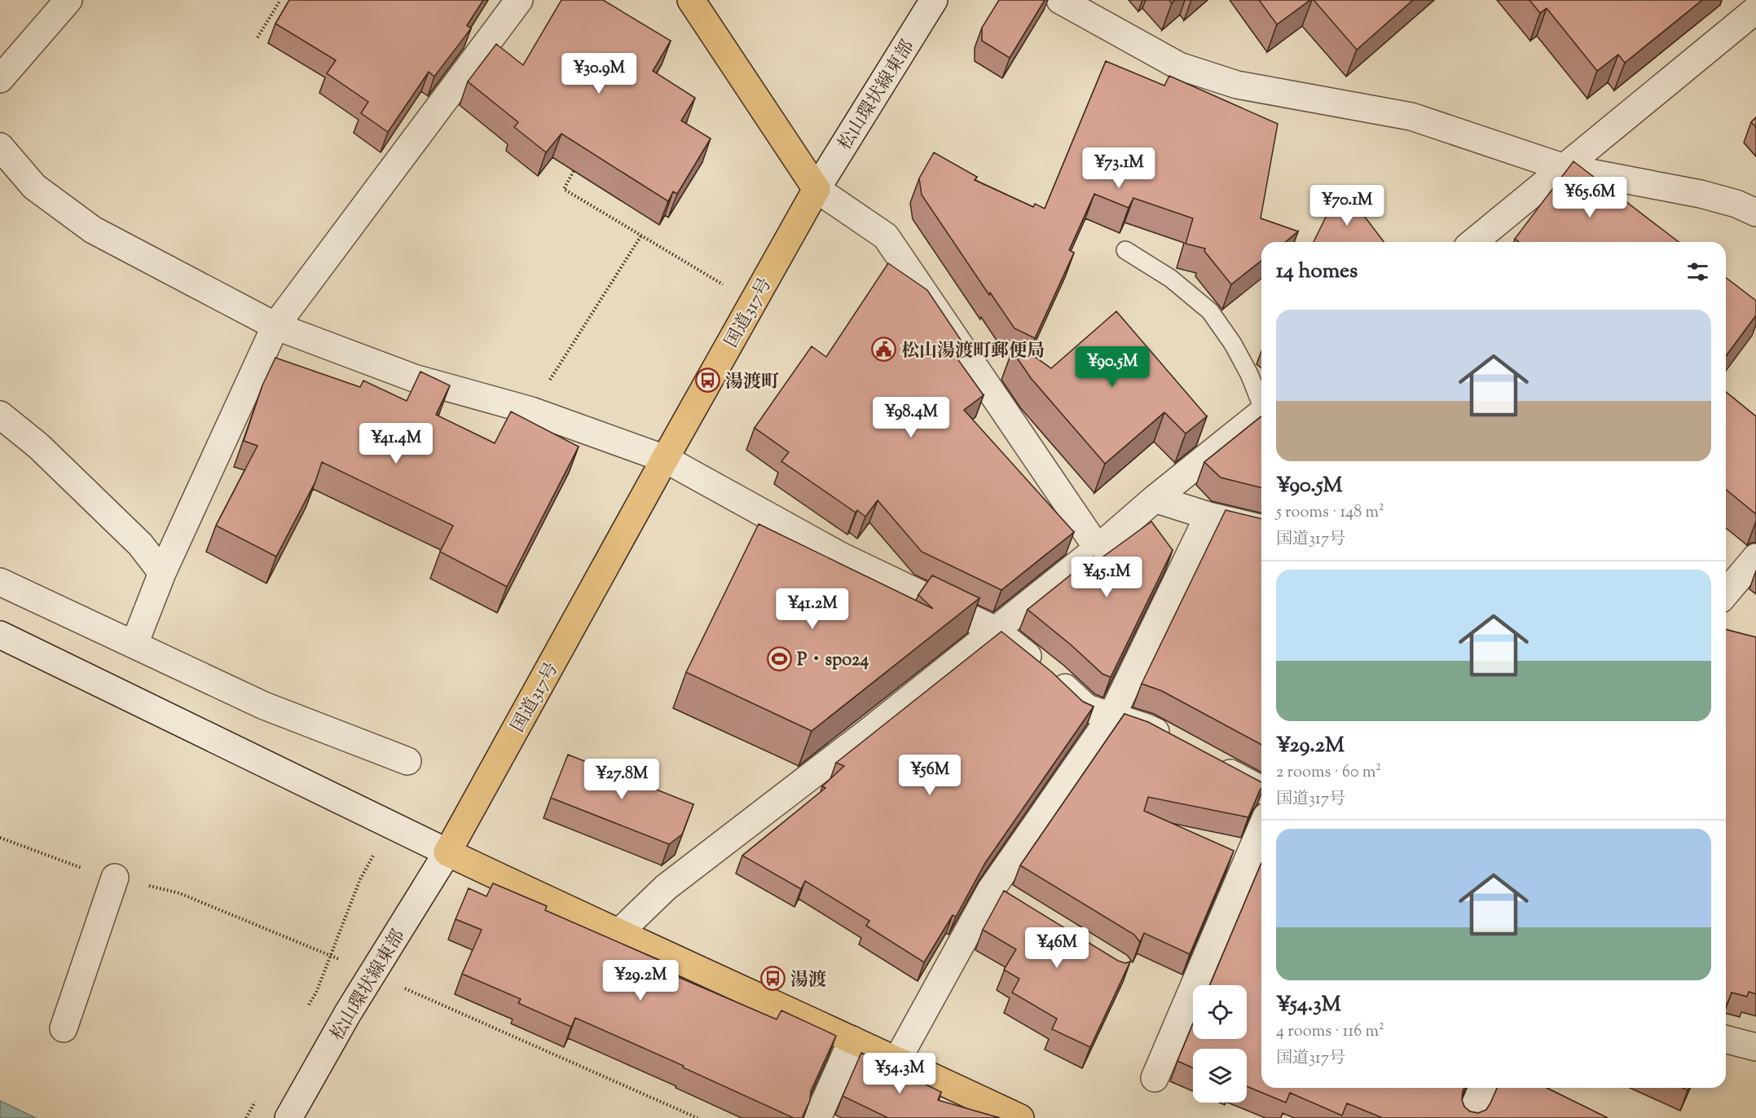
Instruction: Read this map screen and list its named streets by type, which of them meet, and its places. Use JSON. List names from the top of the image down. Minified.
{"streets":{"highway":["国道317号"],"street":["松山環状線東部"]},"crossings":[["松山環状線東部","国道317号"]],"places":{"public building":["松山湯渡町郵便局"],"bus stop":["湯渡町","湯渡"],"sports":["P・spo24"]},"page":{"price":["¥30.9M","¥73.1M","¥65.6M","¥70.1M","¥90.5M","¥98.4M","¥41.4M","¥45.1M","¥41.2M","¥56M","¥27.8M","¥46M","¥29.2M","¥54.3M"],"heading":"14 homes","list":[{"name":"¥90.5M","note":"5 rooms · 148 m² · 国道317号"},{"name":"¥29.2M","note":"2 rooms · 60 m² · 国道317号"},{"name":"¥54.3M","note":"4 rooms · 116 m² · 国道317号"}]}}
